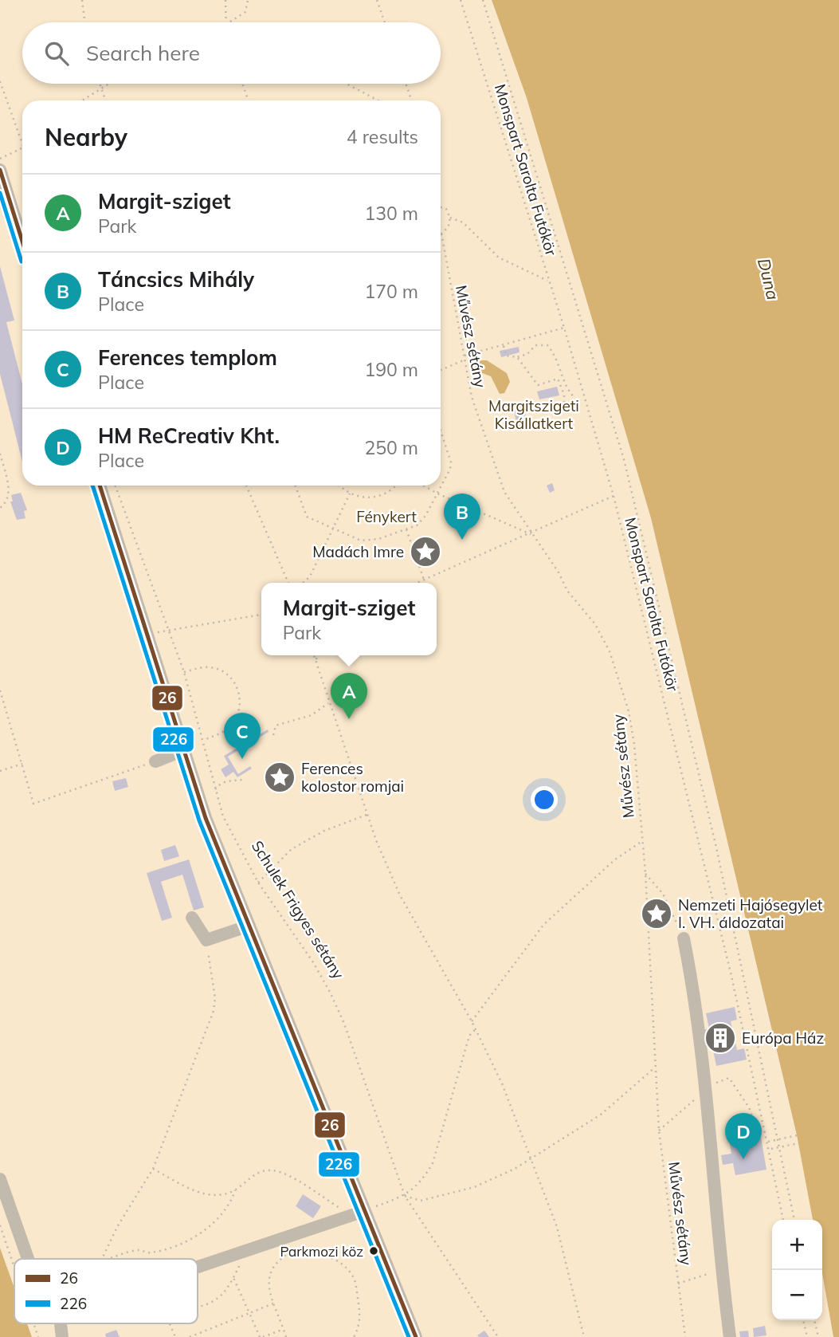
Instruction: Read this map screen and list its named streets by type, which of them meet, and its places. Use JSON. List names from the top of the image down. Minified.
{"streets":{"path":["Monspart Sarolta Futókör","Művész sétány","Schulek Frigyes sétány"]},"water":["Duna"],"parks":["Margitszigeti Kisállatkert","Fénykert"],"places":{"place":["Madách Imre","Ferences kolostor romjai","Nemzeti Hajósegylet I. VH. áldozatai"],"building":["Európa Ház"],"other":["Parkmozi köz"]},"lines":["transit line 26","transit line 226"],"legend":["26","226"],"page":{"search":"Search here","heading":["Nearby","4 results"],"list":[{"mark":"A","name":"Margit-sziget","note":"Park","value":"130 m"},{"mark":"B","name":"Táncsics Mihály","note":"Place","value":"170 m"},{"mark":"C","name":"Ferences templom","note":"Place","value":"190 m"},{"mark":"D","name":"HM ReCreativ Kht.","note":"Place","value":"250 m"}],"pins":["B","A","C","D"],"popup":["Margit-sziget","Park"],"map_buttons":["+","−"]}}
